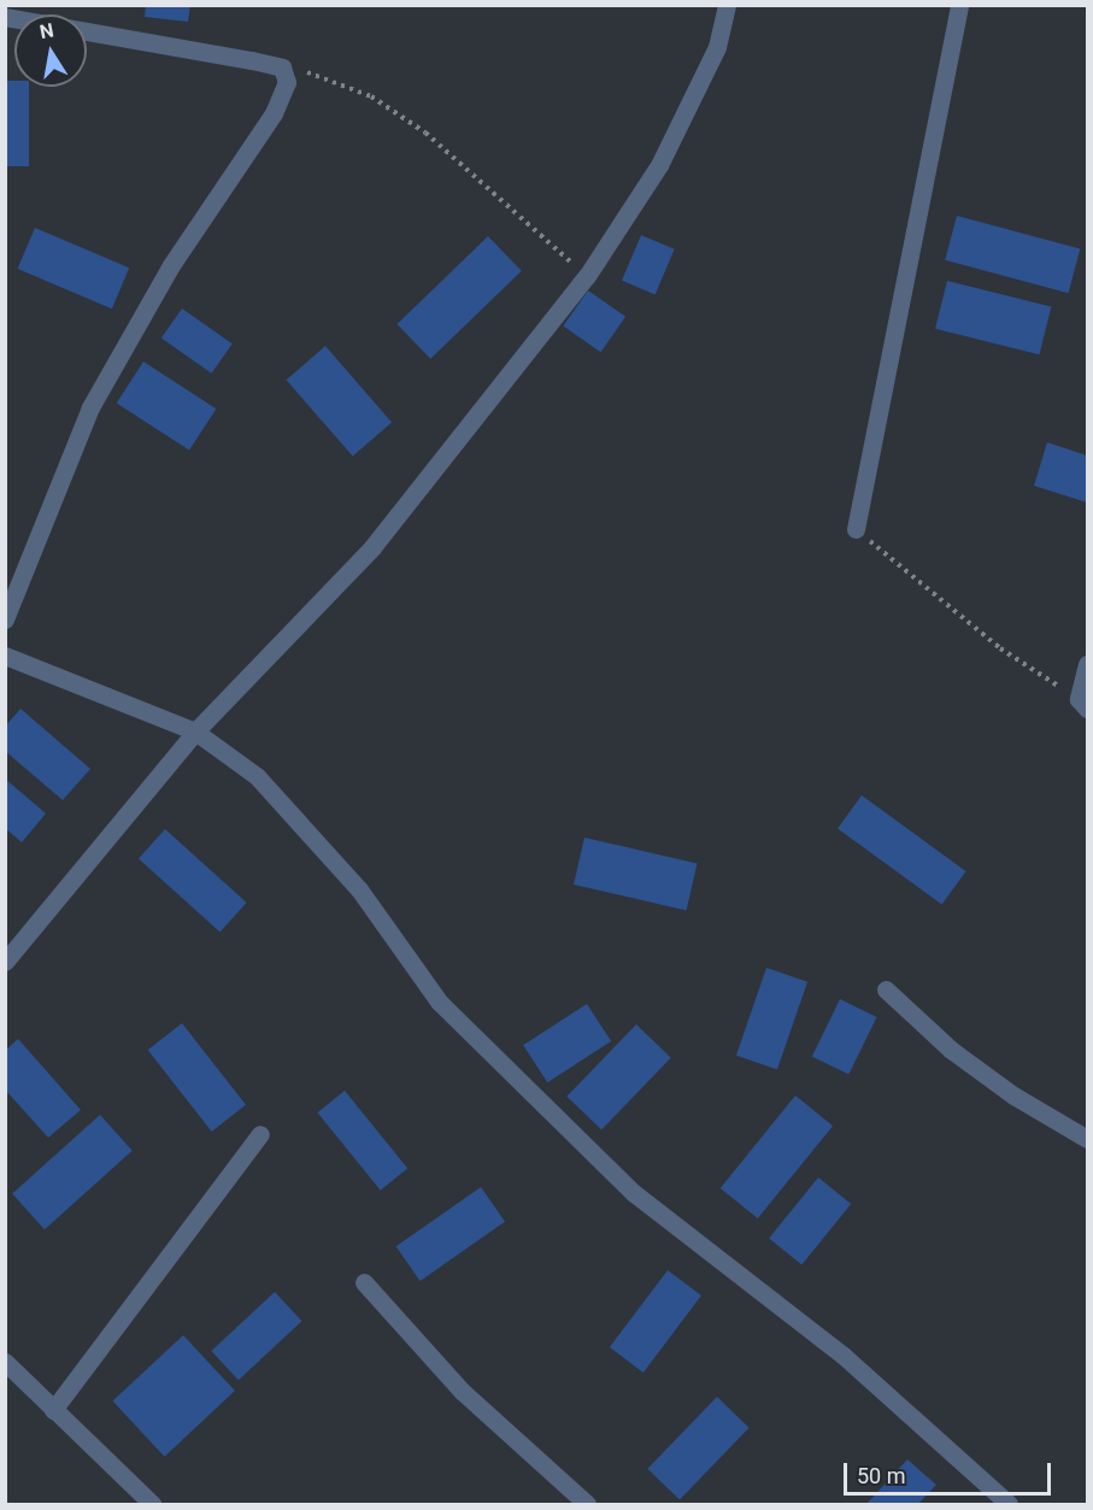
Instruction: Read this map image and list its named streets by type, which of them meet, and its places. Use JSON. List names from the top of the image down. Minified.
{"scale_bar":"50 m","north":"top"}
